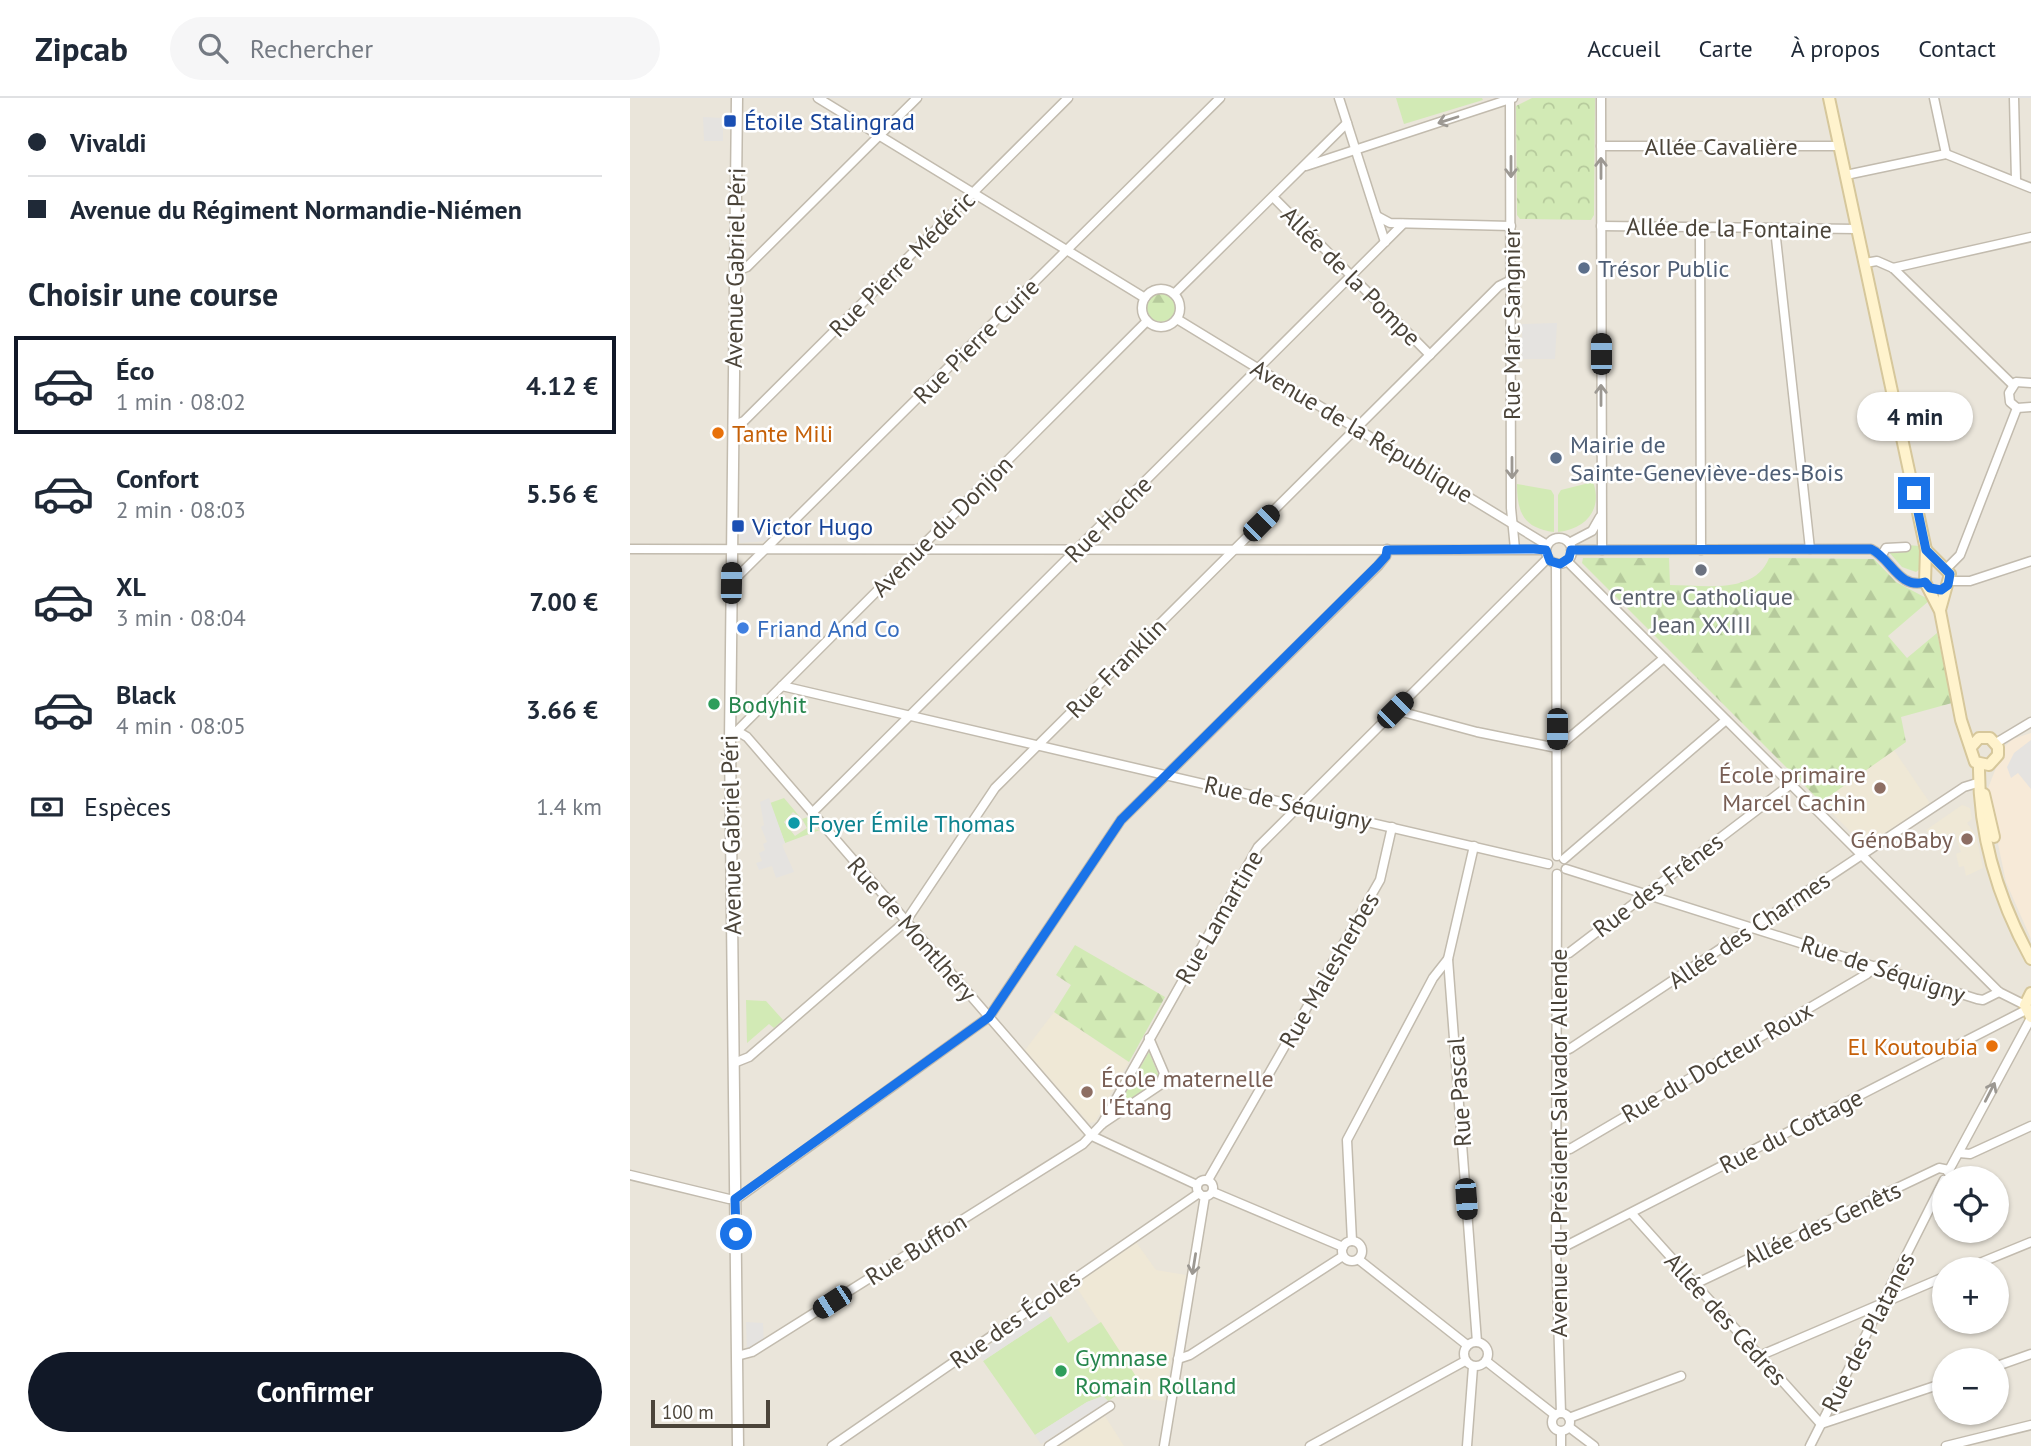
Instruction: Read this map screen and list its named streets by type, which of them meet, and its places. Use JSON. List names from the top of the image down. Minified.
{"streets":{"street":["Allée Cavalière","Allée de la Fontaine","Rue Pierre Médéric","Avenue Gabriel Péri","Allée de la Pompe","Rue Marc Sangnier","Rue Pierre Curie","Avenue de la République","Rue Hoche","Avenue du Donjon","Rue Franklin","Rue de Séquigny","Rue des Frênes","Rue Lamartine","Rue de Montlhéry","Allée des Charmes","Rue Malesherbes","Rue du Docteur Roux","Rue Pascal","Rue du Cottage","Avenue du Président Salvador Allende","Allée des Genêts","Rue Buffon","Rue des Écoles","Allée des Cèdres","Rue des Platanes"]},"crossings":[["Rue Pierre Médéric","Avenue Gabriel Péri"],["Avenue Gabriel Péri","Rue Pierre Curie"],["Avenue Gabriel Péri","Avenue du Donjon"],["Avenue Gabriel Péri","Rue Franklin"],["Avenue Gabriel Péri","Rue de Montlhéry"],["Avenue Gabriel Péri","Rue Buffon"],["Allée de la Pompe","Rue Hoche"],["Allée de la Pompe","Rue Franklin"],["Rue Marc Sangnier","Avenue de la République"],["Rue Marc Sangnier","Rue Franklin"],["Avenue de la République","Rue Hoche"],["Avenue de la République","Avenue du Donjon"],["Avenue de la République","Rue Franklin"],["Avenue de la République","Rue Lamartine"],["Rue Hoche","Rue de Séquigny"],["Rue Hoche","Rue de Montlhéry"],["Avenue du Donjon","Rue de Séquigny"],["Avenue du Donjon","Rue de Montlhéry"],["Rue Franklin","Rue de Séquigny"],["Rue Franklin","Rue de Montlhéry"],["Rue de Séquigny","Rue des Frênes"],["Rue de Séquigny","Rue Lamartine"],["Rue de Séquigny","Allée des Charmes"],["Rue de Séquigny","Rue Malesherbes"],["Rue de Séquigny","Rue du Docteur Roux"],["Rue de Séquigny","Rue Pascal"],["Rue des Frênes","Avenue du Président Salvador Allende"],["Rue Lamartine","Rue de Montlhéry"],["Rue Lamartine","Rue Buffon"],["Rue de Montlhéry","Rue Buffon"],["Rue de Montlhéry","Rue des Écoles"],["Allée des Charmes","Avenue du Président Salvador Allende"],["Rue Malesherbes","Rue des Écoles"],["Rue du Docteur Roux","Avenue du Président Salvador Allende"],["Rue du Cottage","Avenue du Président Salvador Allende"],["Rue du Cottage","Allée des Cèdres"],["Rue du Cottage","Rue des Platanes"],["Allée des Genêts","Allée des Cèdres"],["Allée des Cèdres","Rue des Platanes"]],"one_way":["Rue Marc Sangnier","Rue des Platanes"],"places":{"transit":["Étoile Stalingrad","Victor Hugo"],"other":["Trésor Public","Tante Mili","Mairie de Sainte-Geneviève-des-Bois","Centre Catholique Jean XXIII","Friand And Co","Bodyhit","École primaire Marcel Cachin","Foyer Émile Thomas","GénoBaby","El Koutoubia","École maternelle l'Étang","Gymnase Romain Rolland"]},"scale_bar":"100 m","page":{"header":"Zipcab","search":"Rechercher","nav":["Accueil","Carte","À propos","Contact"],"banner":["Vivaldi","Avenue du Régiment Normandie-Niémen"],"heading":"Choisir une course","list":[{"name":"Éco","note":"1 min · 08:02","value":"4.12 €"},{"name":"Confort","note":"2 min · 08:03","value":"5.56 €"},{"name":"XL","note":"3 min · 08:04","value":"7.00 €"},{"name":"Black","note":"4 min · 08:05","value":"3.66 €"}],"bubble":"4 min","pay":["Espèces","1.4 km"],"map_buttons":["+","−"],"buttons":"Confirmer","scale":"100 m"}}
